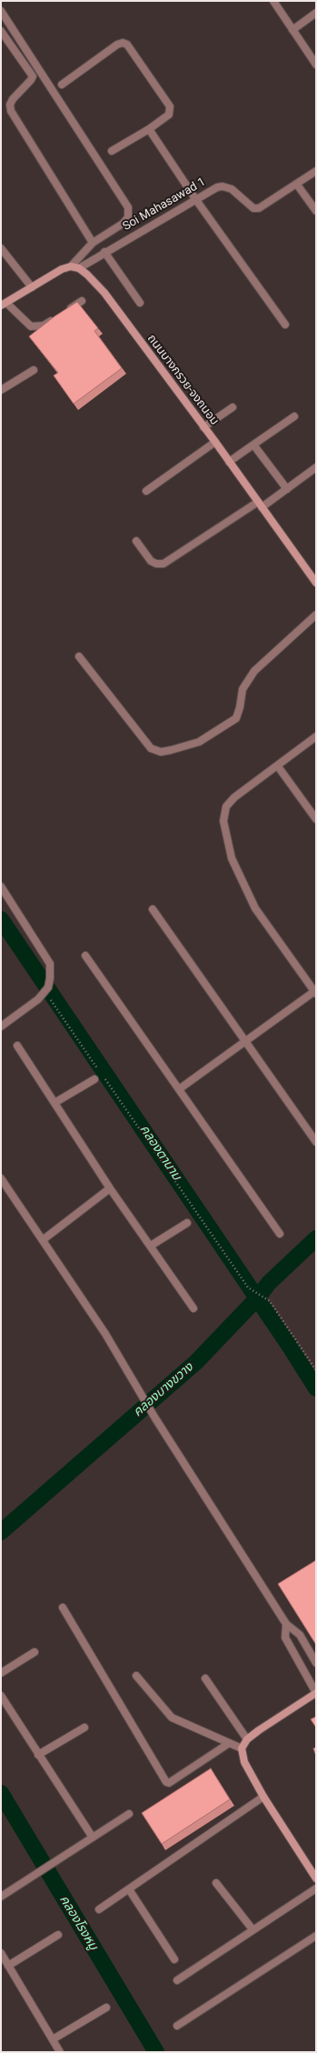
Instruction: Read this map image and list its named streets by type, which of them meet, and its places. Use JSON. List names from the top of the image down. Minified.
{"streets":{"street":["Soi Mahasawad 1","ถนนบางกรวย-จงถนอม"]},"crossings":[["Soi Mahasawad 1","ถนนบางกรวย-จงถนอม"]],"water":["คลองตานาม","คลองบางขวาง","คลองโรงหมู"]}
